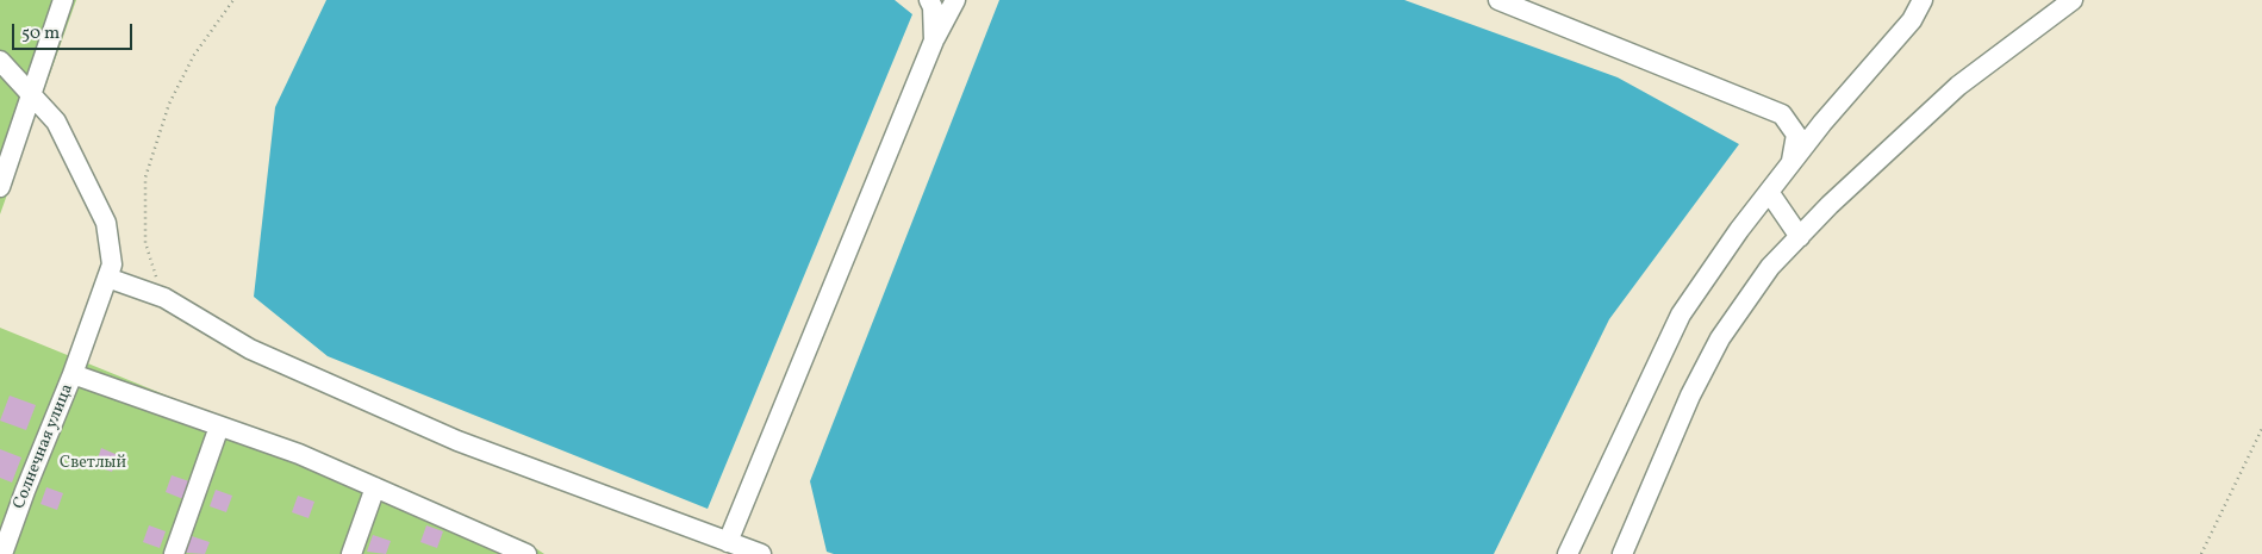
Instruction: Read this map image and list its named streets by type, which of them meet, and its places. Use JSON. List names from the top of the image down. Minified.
{"streets":{"street":["Солнечная улица"]},"parks":["Светлый"],"scale_bar":"50 m"}
